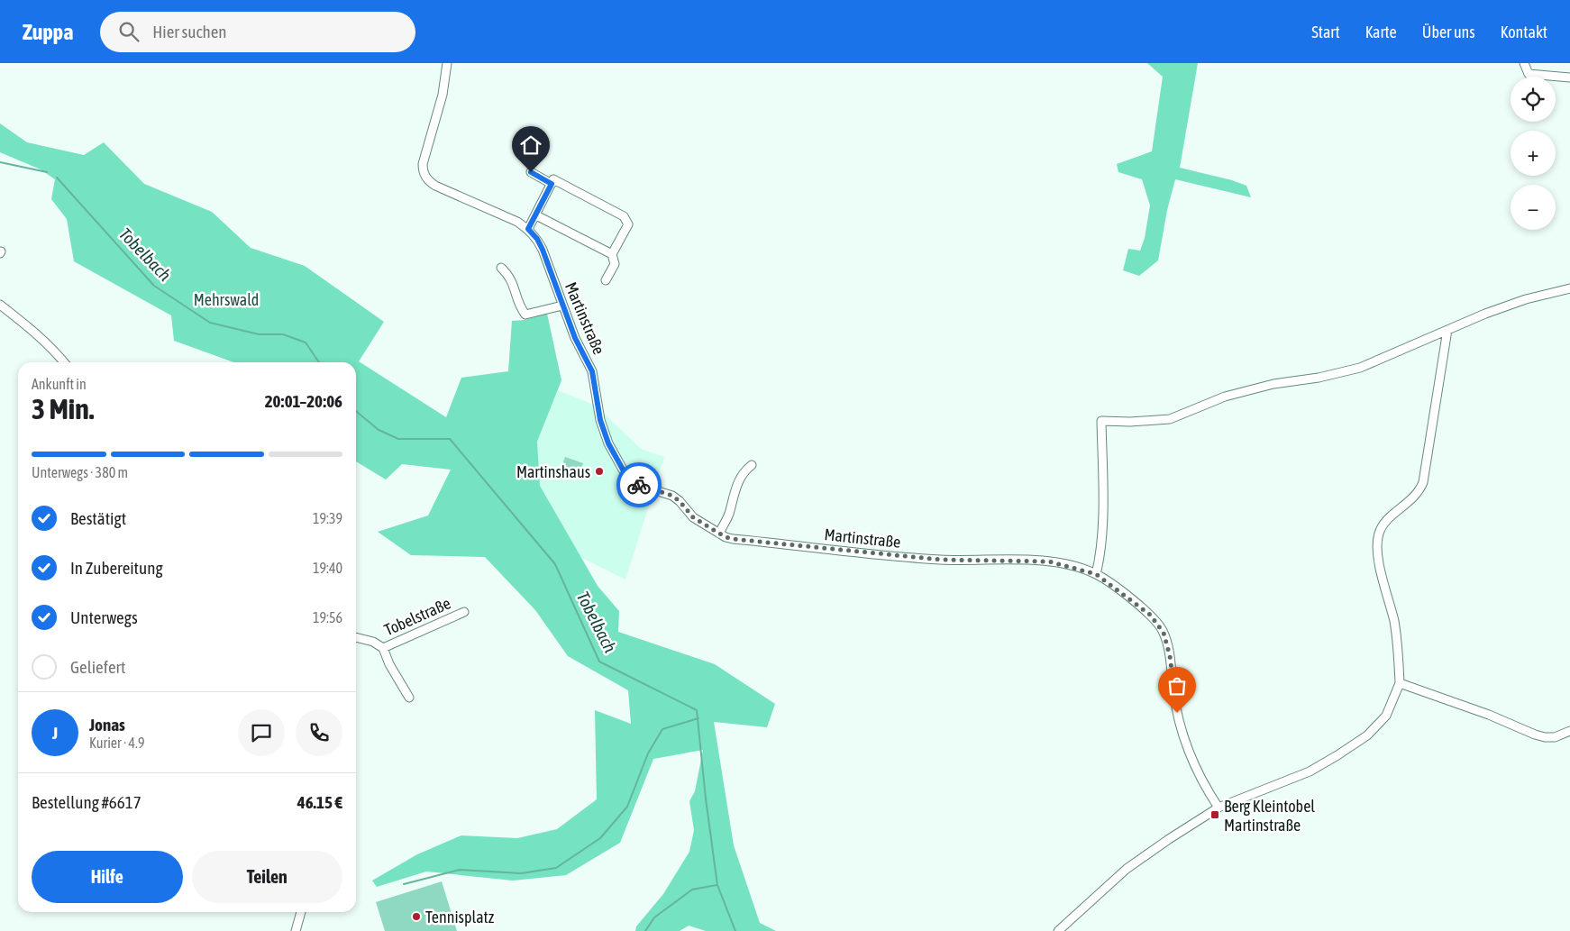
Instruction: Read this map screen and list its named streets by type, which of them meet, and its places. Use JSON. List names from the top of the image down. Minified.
{"streets":{"street":["Martinstraße","Tobelstraße"]},"water":["Tobelbach"],"parks":["Mehrswald"],"places":{"other":["Martinshaus","Tennisplatz"],"transit":["Berg Kleintobel Martinstraße"]},"page":{"header":"Zuppa","search":"Hier suchen","nav":["Start","Karte","Über uns","Kontakt"],"map_buttons":["+","−"],"heading":["3 Min.","Ankunft in","20:01–20:06"],"panel":["Jonas","Kurier · 4.9","Bestellung #6617","46.15 €"],"bar":"Unterwegs · 380 m","list":[["Bestätigt","19:39"],["In Zubereitung","19:40"],["Unterwegs","19:56"],"Geliefert"],"round":"J","buttons":["Hilfe","Teilen"]}}
